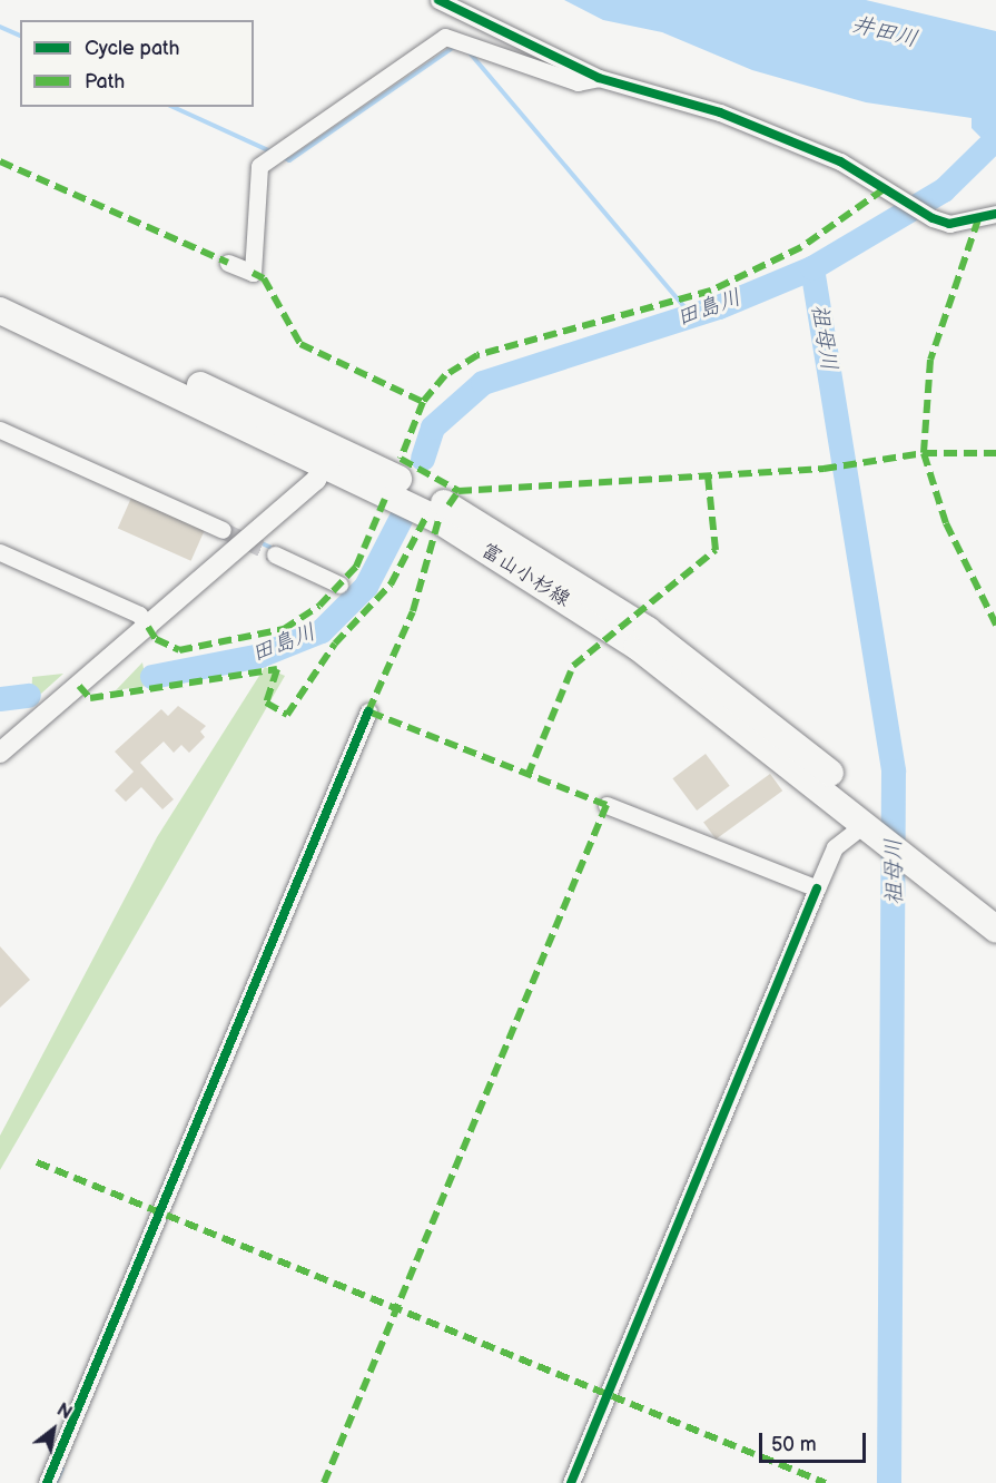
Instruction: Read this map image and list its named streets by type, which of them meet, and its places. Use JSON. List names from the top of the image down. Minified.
{"streets":{"main road":["富山小杉線"]},"water":["井田川","田島川","祖母川"],"legend":["Cycle path","Path"],"scale_bar":"50 m","north":"top right"}
